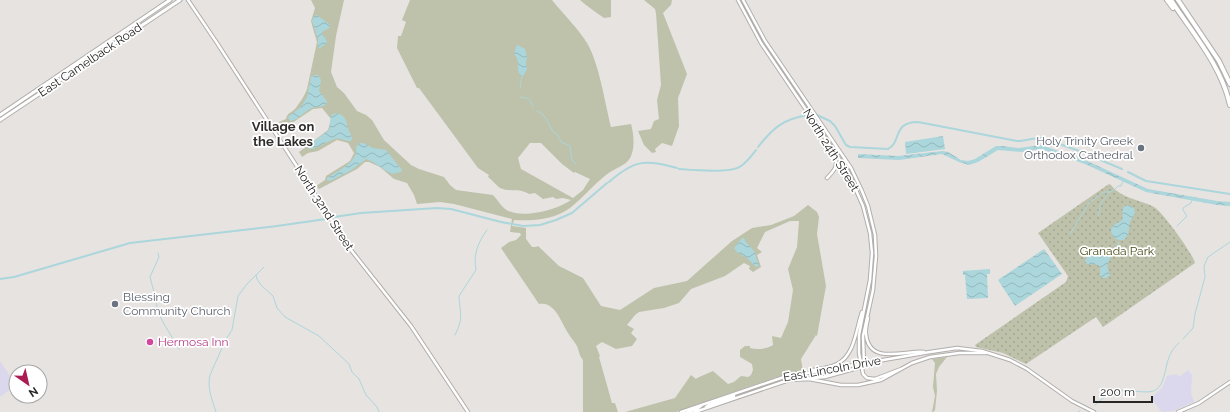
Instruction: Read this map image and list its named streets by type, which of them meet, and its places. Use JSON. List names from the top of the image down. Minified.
{"streets":{"main road":["East Camelback Road","North 24th Street","North 32nd Street","East Lincoln Drive"]},"crossings":[["North 24th Street","East Lincoln Drive"]],"districts":["Village on the Lakes"],"parks":["Granada Park"],"places":["Holy Trinity Greek Orthodox Cathedral","Blessing Community Church","Hermosa Inn"],"scale_bar":"200 m","north":"bottom right"}
